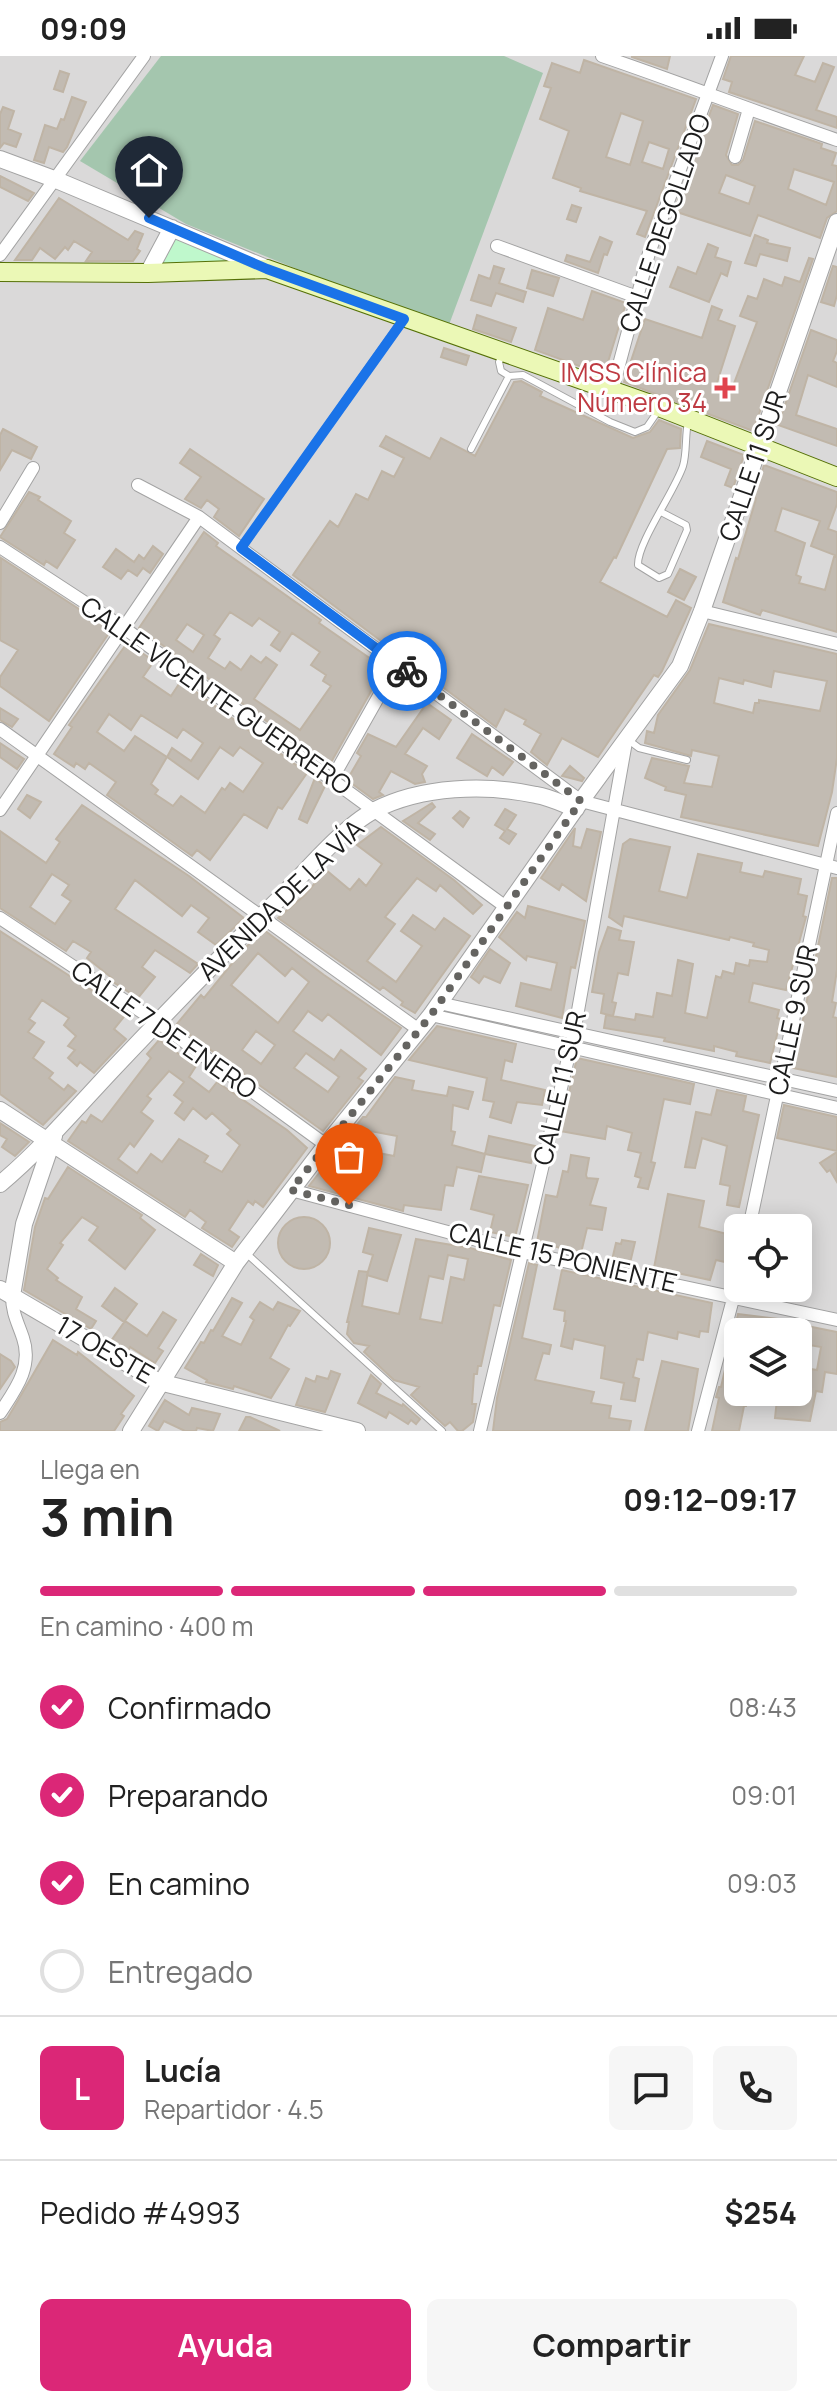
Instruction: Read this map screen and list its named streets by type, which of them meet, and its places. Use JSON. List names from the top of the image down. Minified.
{"streets":{"street":["CALLE DEGOLLADO","CALLE 11 SUR","CALLE VICENTE GUERRERO","AVENIDA DE LA VÍA","CALLE 9 SUR","CALLE 7 DE ENERO","CALLE 15 PONIENTE","17 OESTE"]},"crossings":[["CALLE 11 SUR","CALLE 15 PONIENTE"],["CALLE VICENTE GUERRERO","AVENIDA DE LA VÍA"],["AVENIDA DE LA VÍA","CALLE 7 DE ENERO"]],"places":{"health":["IMSS Clínica Número 34"]},"page":{"status":"09:09","heading":["3 min","Llega en","09:12–09:17"],"panel":["Lucía","Repartidor · 4.5","Pedido #4993","$254"],"bar":"En camino · 400 m","list":[["Confirmado","08:43"],["Preparando","09:01"],["En camino","09:03"],"Entregado"],"round":"L","buttons":["Ayuda","Compartir"]}}
